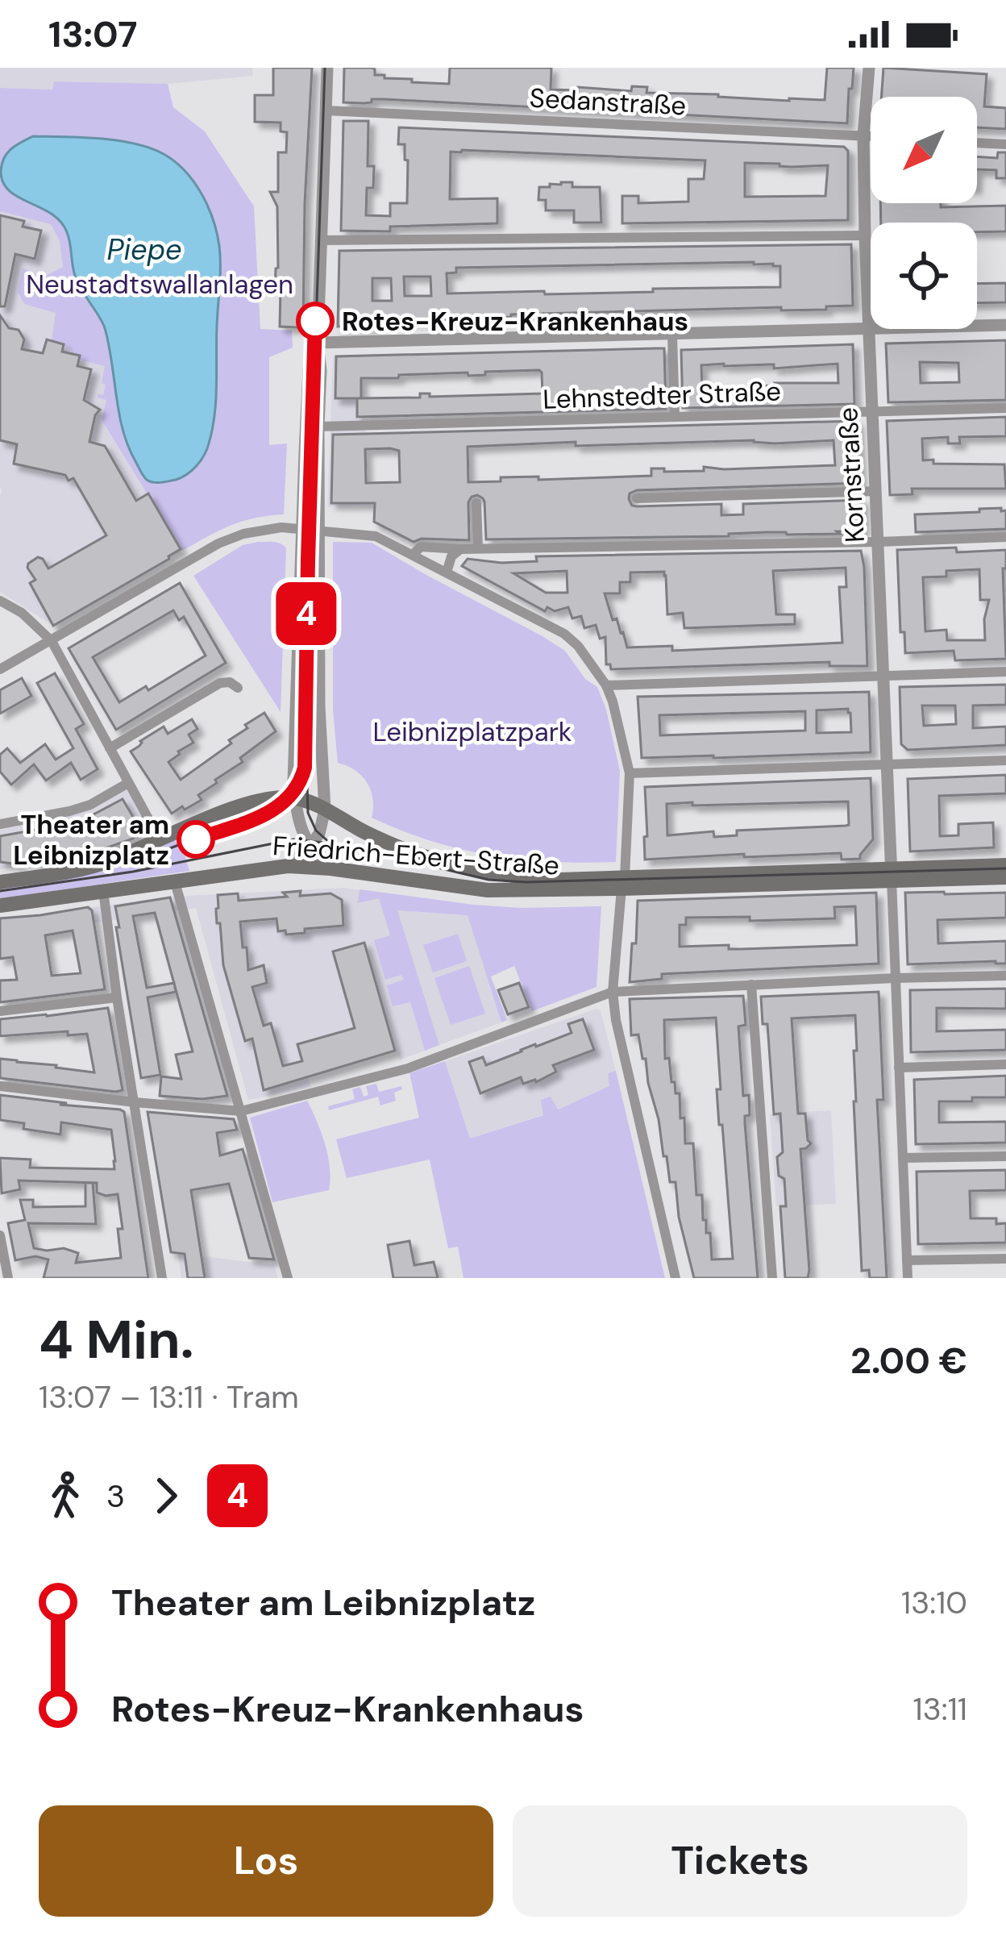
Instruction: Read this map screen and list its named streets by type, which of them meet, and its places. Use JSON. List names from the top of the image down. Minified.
{"streets":{"main road":["Friedrich-Ebert-Straße"],"street":["Sedanstraße","Lehnstedter Straße","Kornstraße"]},"crossings":[["Sedanstraße","Kornstraße"],["Lehnstedter Straße","Kornstraße"],["Kornstraße","Friedrich-Ebert-Straße"]],"water":["Piepe"],"parks":["Neustadtswallanlagen","Leibnizplatzpark"],"places":["Rotes-Kreuz-Krankenhaus","Theater am Leibnizplatz"],"lines":["tram line 4"],"north":"bottom left","page":{"status":"13:07","on_map":"4","heading":["4 Min.","13:07 – 13:11 · Tram","2.00 €"],"legs":["3","4"],"list":[{"name":"Theater am Leibnizplatz","value":"13:10"},{"name":"Rotes-Kreuz-Krankenhaus","value":"13:11"}],"buttons":["Los","Tickets"]}}
